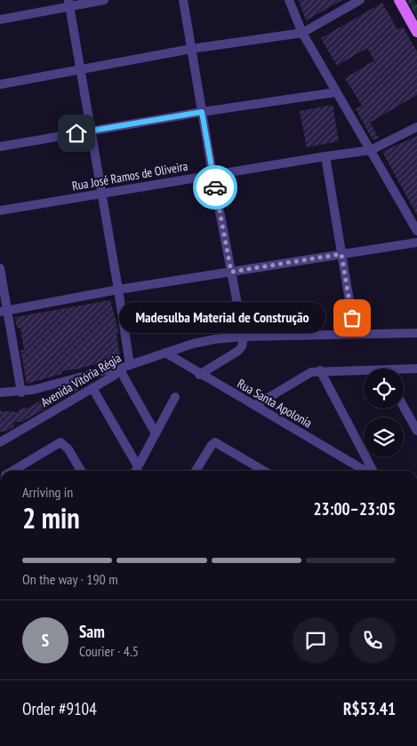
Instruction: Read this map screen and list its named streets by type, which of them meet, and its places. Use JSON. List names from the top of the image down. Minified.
{"streets":{"street":["Rua José Ramos de Oliveira","Avenida Vitória Régia","Rua Santa Apolonia"]},"crossings":[["Avenida Vitória Régia","Rua Santa Apolonia"]],"places":["Madesulba Material de Construção"],"page":{"bubble":"Madesulba Material de Construção","heading":["2 min","Arriving in","23:00–23:05"],"panel":["Sam","Courier · 4.5","Order #9104","R$53.41"],"bar":"On the way · 190 m","round":"S"}}
